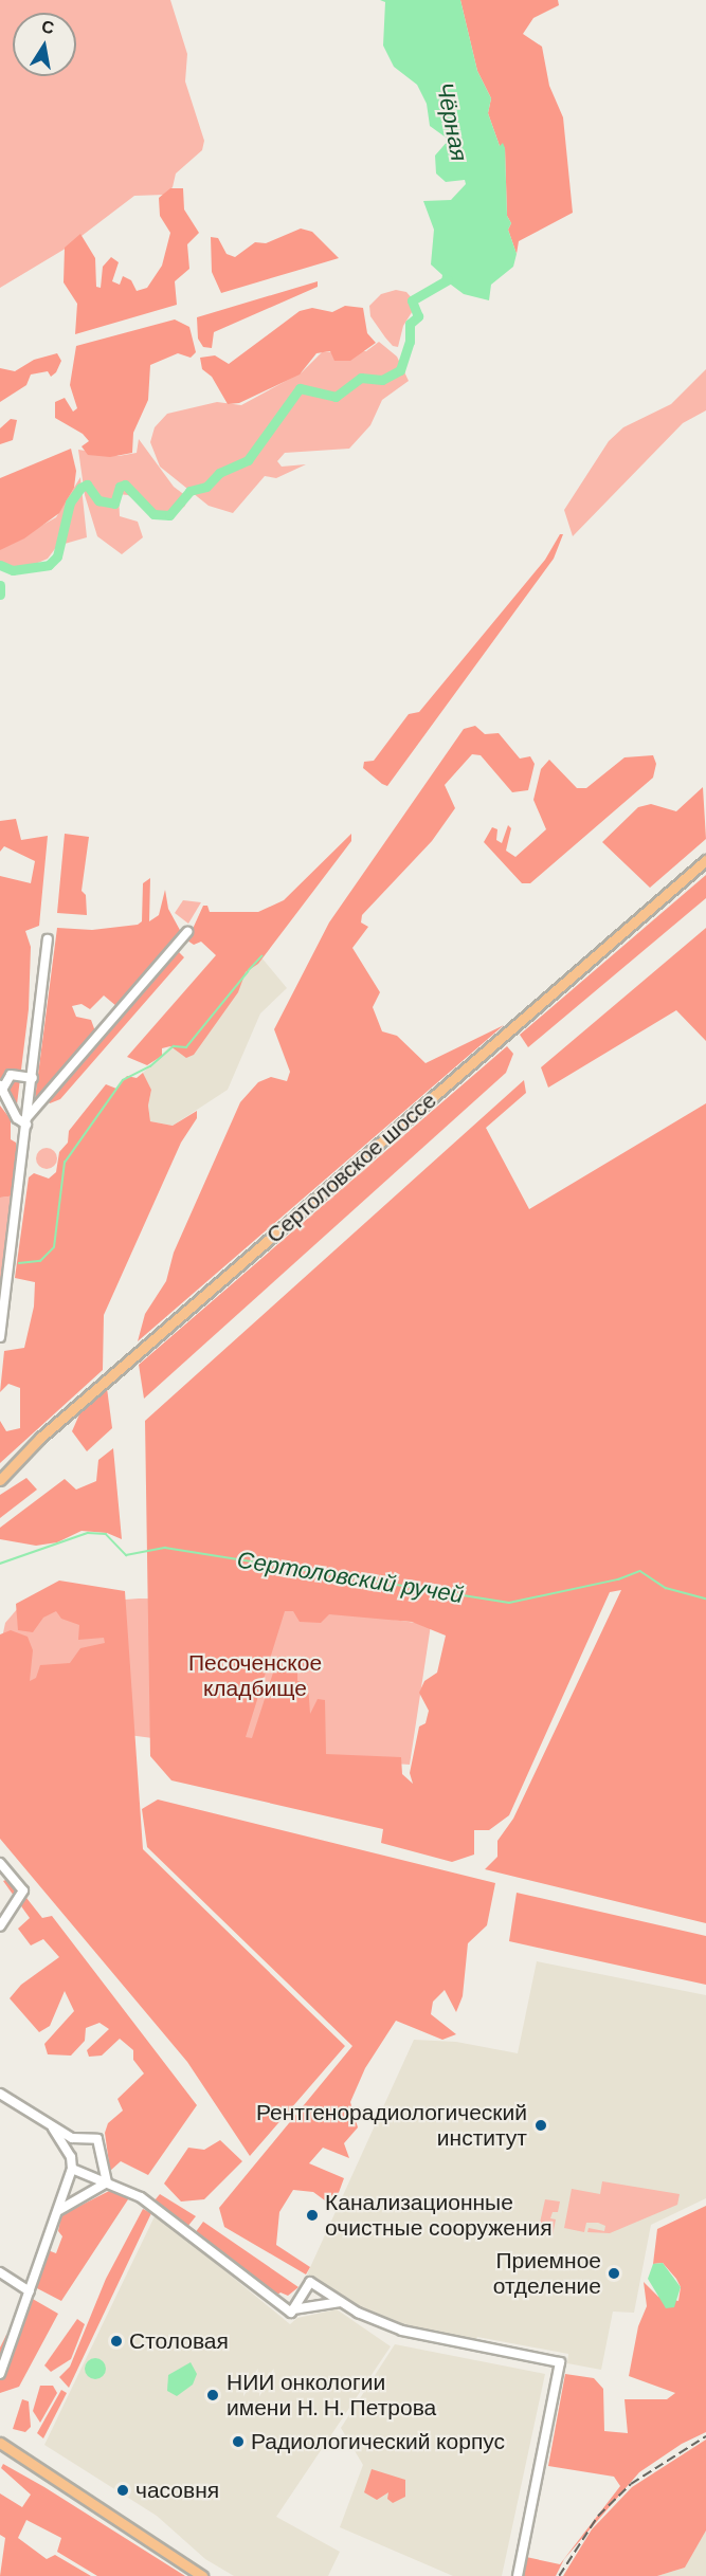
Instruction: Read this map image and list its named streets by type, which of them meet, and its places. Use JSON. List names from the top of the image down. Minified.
{"streets":{"main road":["Сертоловское шоссе"]},"water":["Чёрная","Сертоловский ручей"],"parks":["Песоченское кладбище"],"places":["Рентгенорадиологический институт","Канализационные очистные сооружения","Приемное отделение","Столовая","НИИ онкологии имени Н. Н. Петрова","Радиологический корпус","часовня"],"north":"top"}
